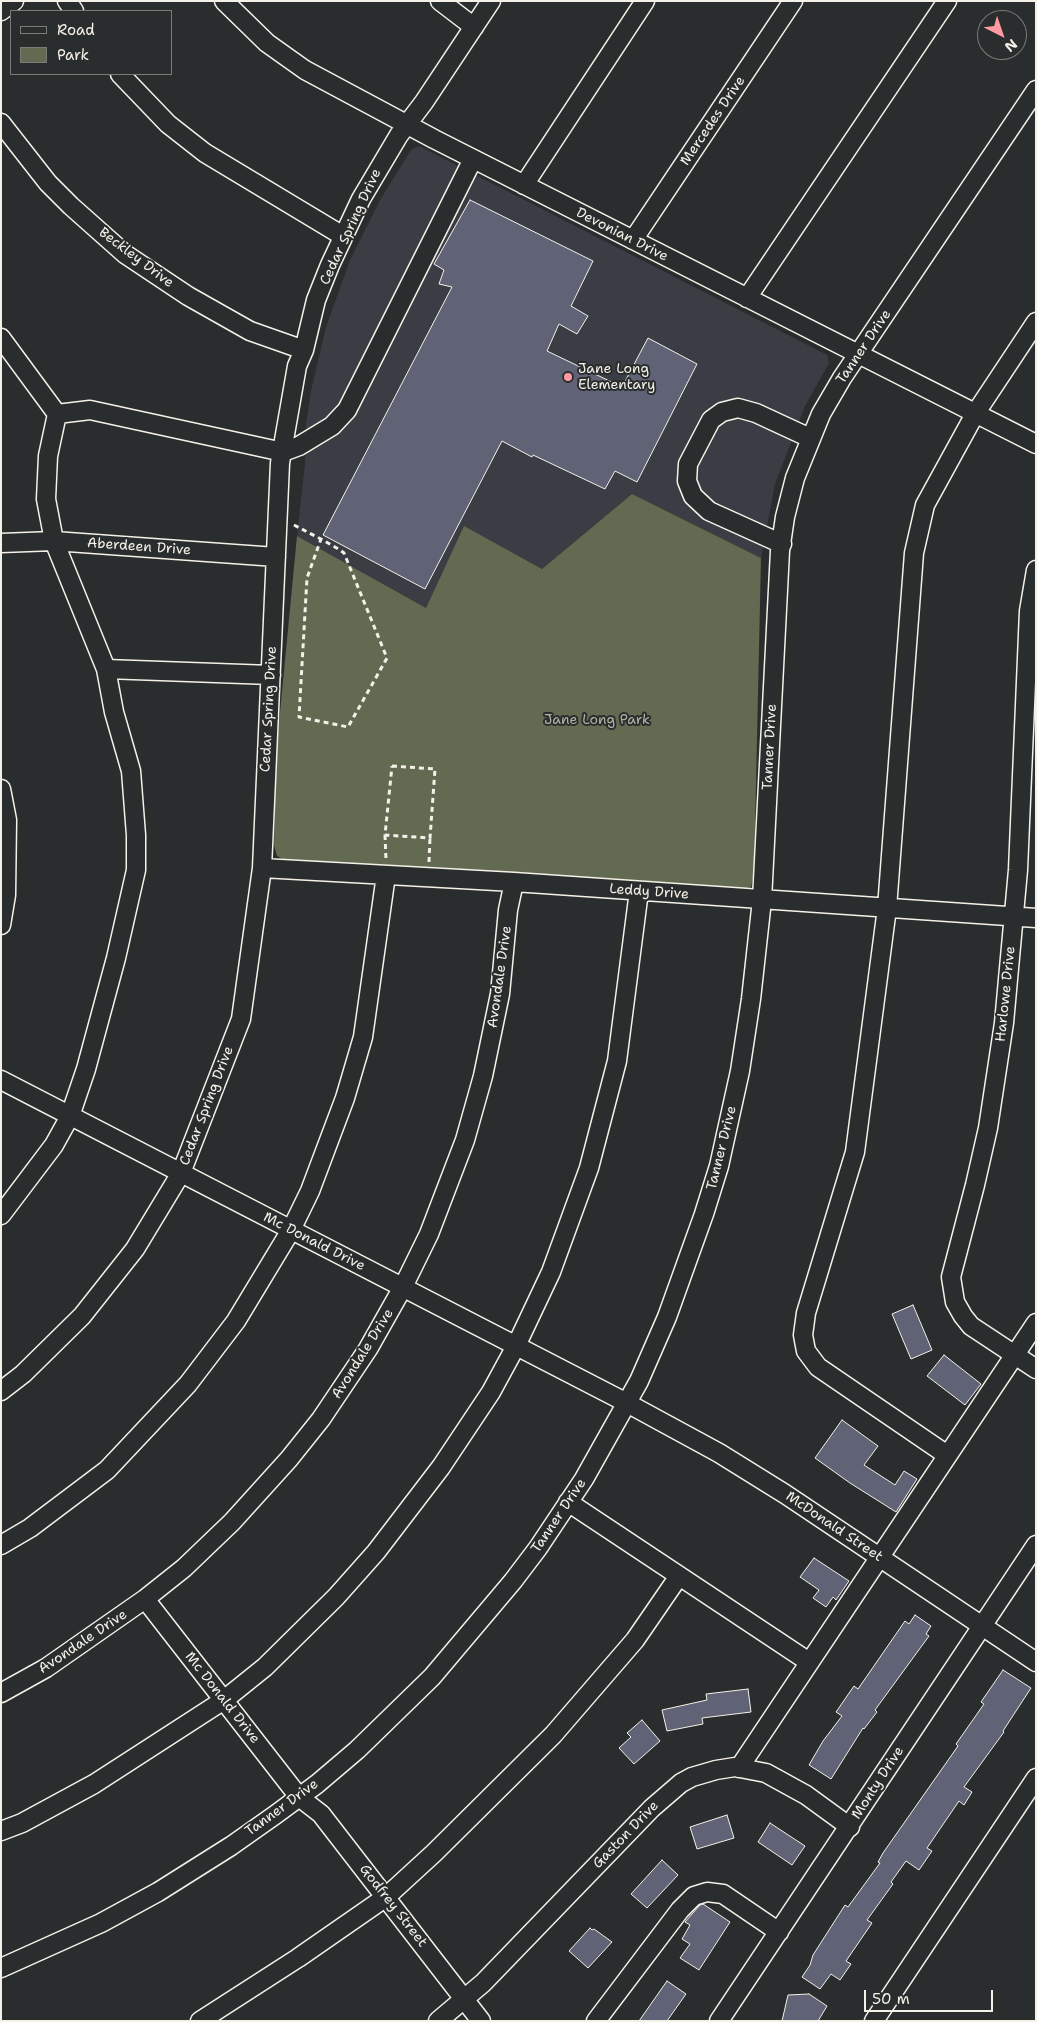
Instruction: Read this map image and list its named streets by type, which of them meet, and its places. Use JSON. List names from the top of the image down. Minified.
{"streets":{"street":["Mercedes Drive","Cedar Spring Drive","Devonian Drive","Beckley Drive","Tanner Drive","Aberdeen Drive","Leddy Drive","Avondale Drive","Harlowe Drive","Mc Donald Drive","McDonald Street","Monty Drive","Gaston Drive","Godfrey Street"]},"crossings":[["Mercedes Drive","Devonian Drive"],["Cedar Spring Drive","Devonian Drive"],["Cedar Spring Drive","Beckley Drive"],["Cedar Spring Drive","Aberdeen Drive"],["Cedar Spring Drive","Leddy Drive"],["Cedar Spring Drive","Mc Donald Drive"],["Devonian Drive","Tanner Drive"],["Tanner Drive","Leddy Drive"],["Tanner Drive","Mc Donald Drive"],["Tanner Drive","McDonald Street"],["Tanner Drive","Godfrey Street"],["Leddy Drive","Avondale Drive"],["Leddy Drive","Harlowe Drive"],["Avondale Drive","Mc Donald Drive"],["Mc Donald Drive","McDonald Street"],["Mc Donald Drive","Godfrey Street"],["McDonald Street","Monty Drive"],["Monty Drive","Gaston Drive"],["Gaston Drive","Godfrey Street"]],"parks":["Jane Long Park"],"places":["Jane Long Elementary"],"legend":["Road","Park"],"scale_bar":"50 m","north":"bottom right"}
